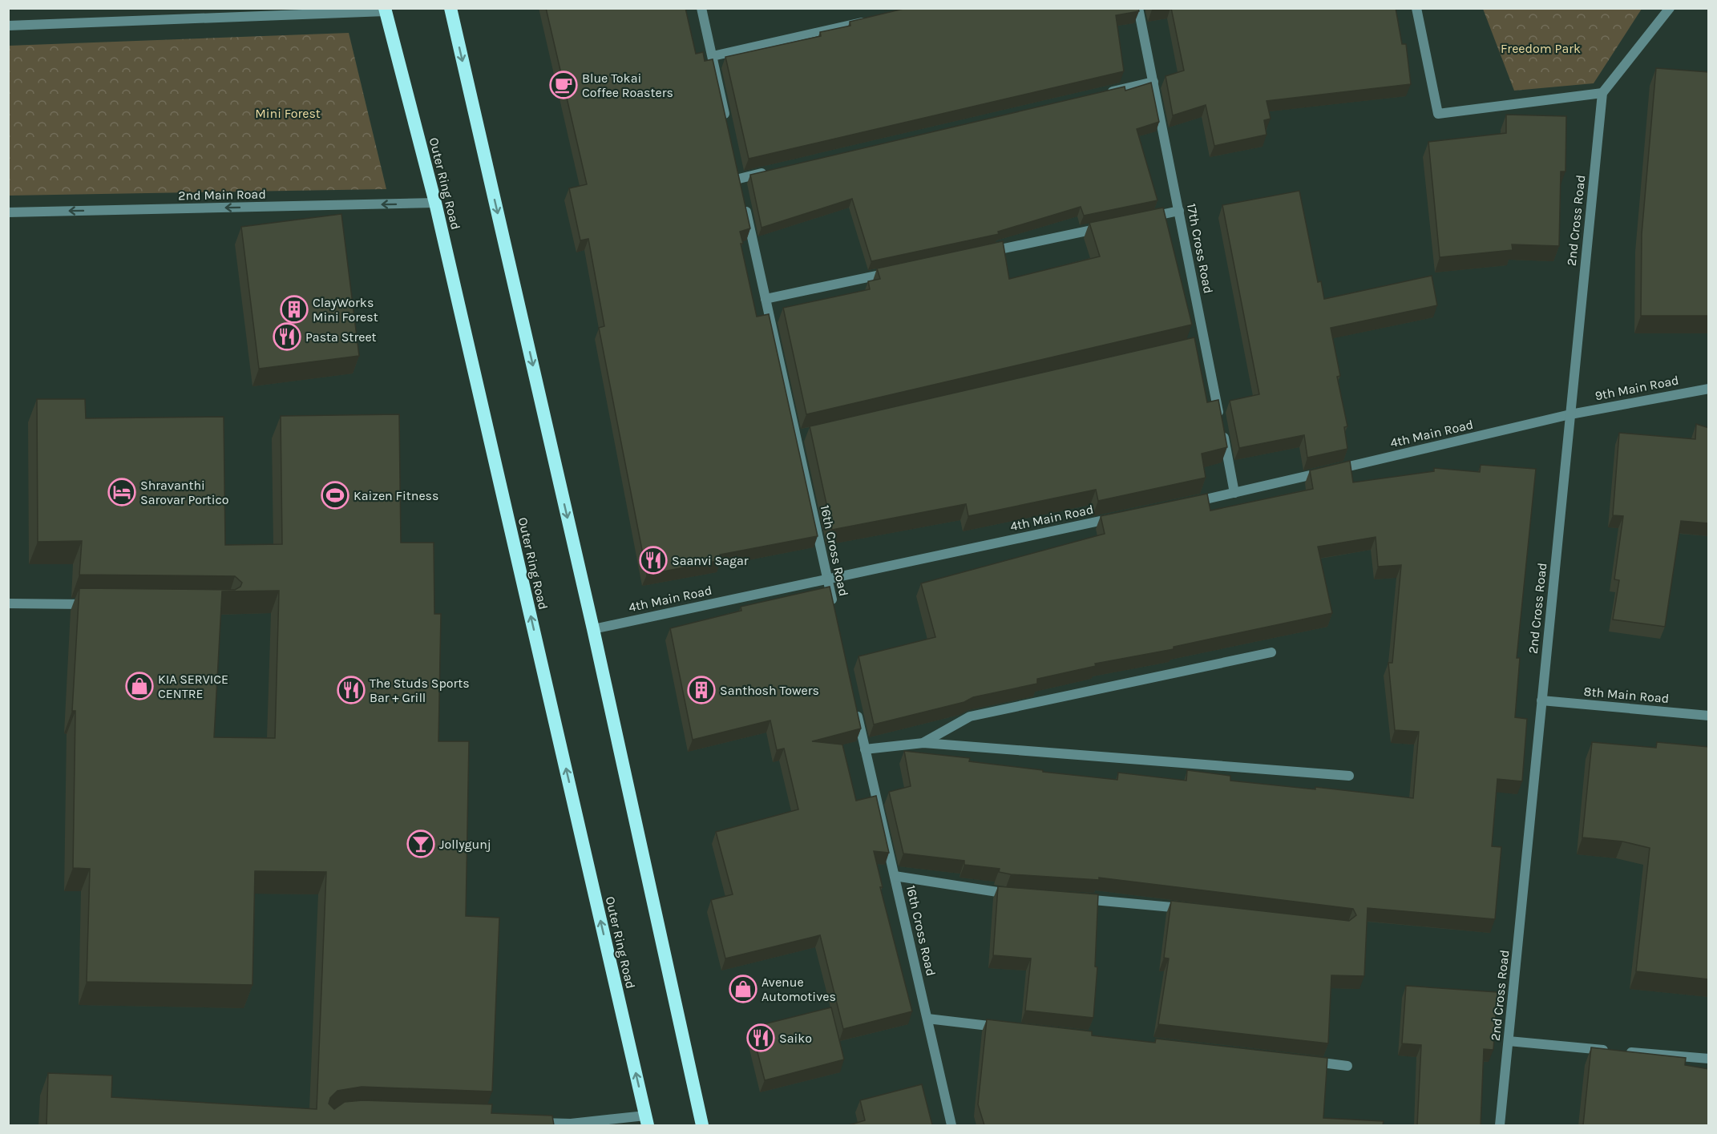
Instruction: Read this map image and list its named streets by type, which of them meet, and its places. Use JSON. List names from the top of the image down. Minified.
{"streets":{"highway":["Outer Ring Road"],"street":["2nd Main Road","2nd Cross Road","17th Cross Road","9th Main Road","4th Main Road","16th Cross Road","8th Main Road"]},"crossings":[["Outer Ring Road","2nd Main Road"],["2nd Cross Road","9th Main Road"],["2nd Cross Road","4th Main Road"],["2nd Cross Road","8th Main Road"],["17th Cross Road","4th Main Road"],["9th Main Road","4th Main Road"],["4th Main Road","16th Cross Road"]],"one_way":["2nd Main Road"],"parks":["Freedom Park","Mini Forest"],"places":{"cafe":["Blue Tokai Coffee Roasters"],"building":["ClayWorks Mini Forest","Santhosh Towers"],"restaurant":["Pasta Street","Saanvi Sagar","The Studs Sports Bar + Grill","Saiko"],"hotel":["Shravanthi Sarovar Portico"],"sports":["Kaizen Fitness"],"shop":["KIA SERVICE CENTRE","Avenue Automotives"],"bar":["Jollygunj"]}}
